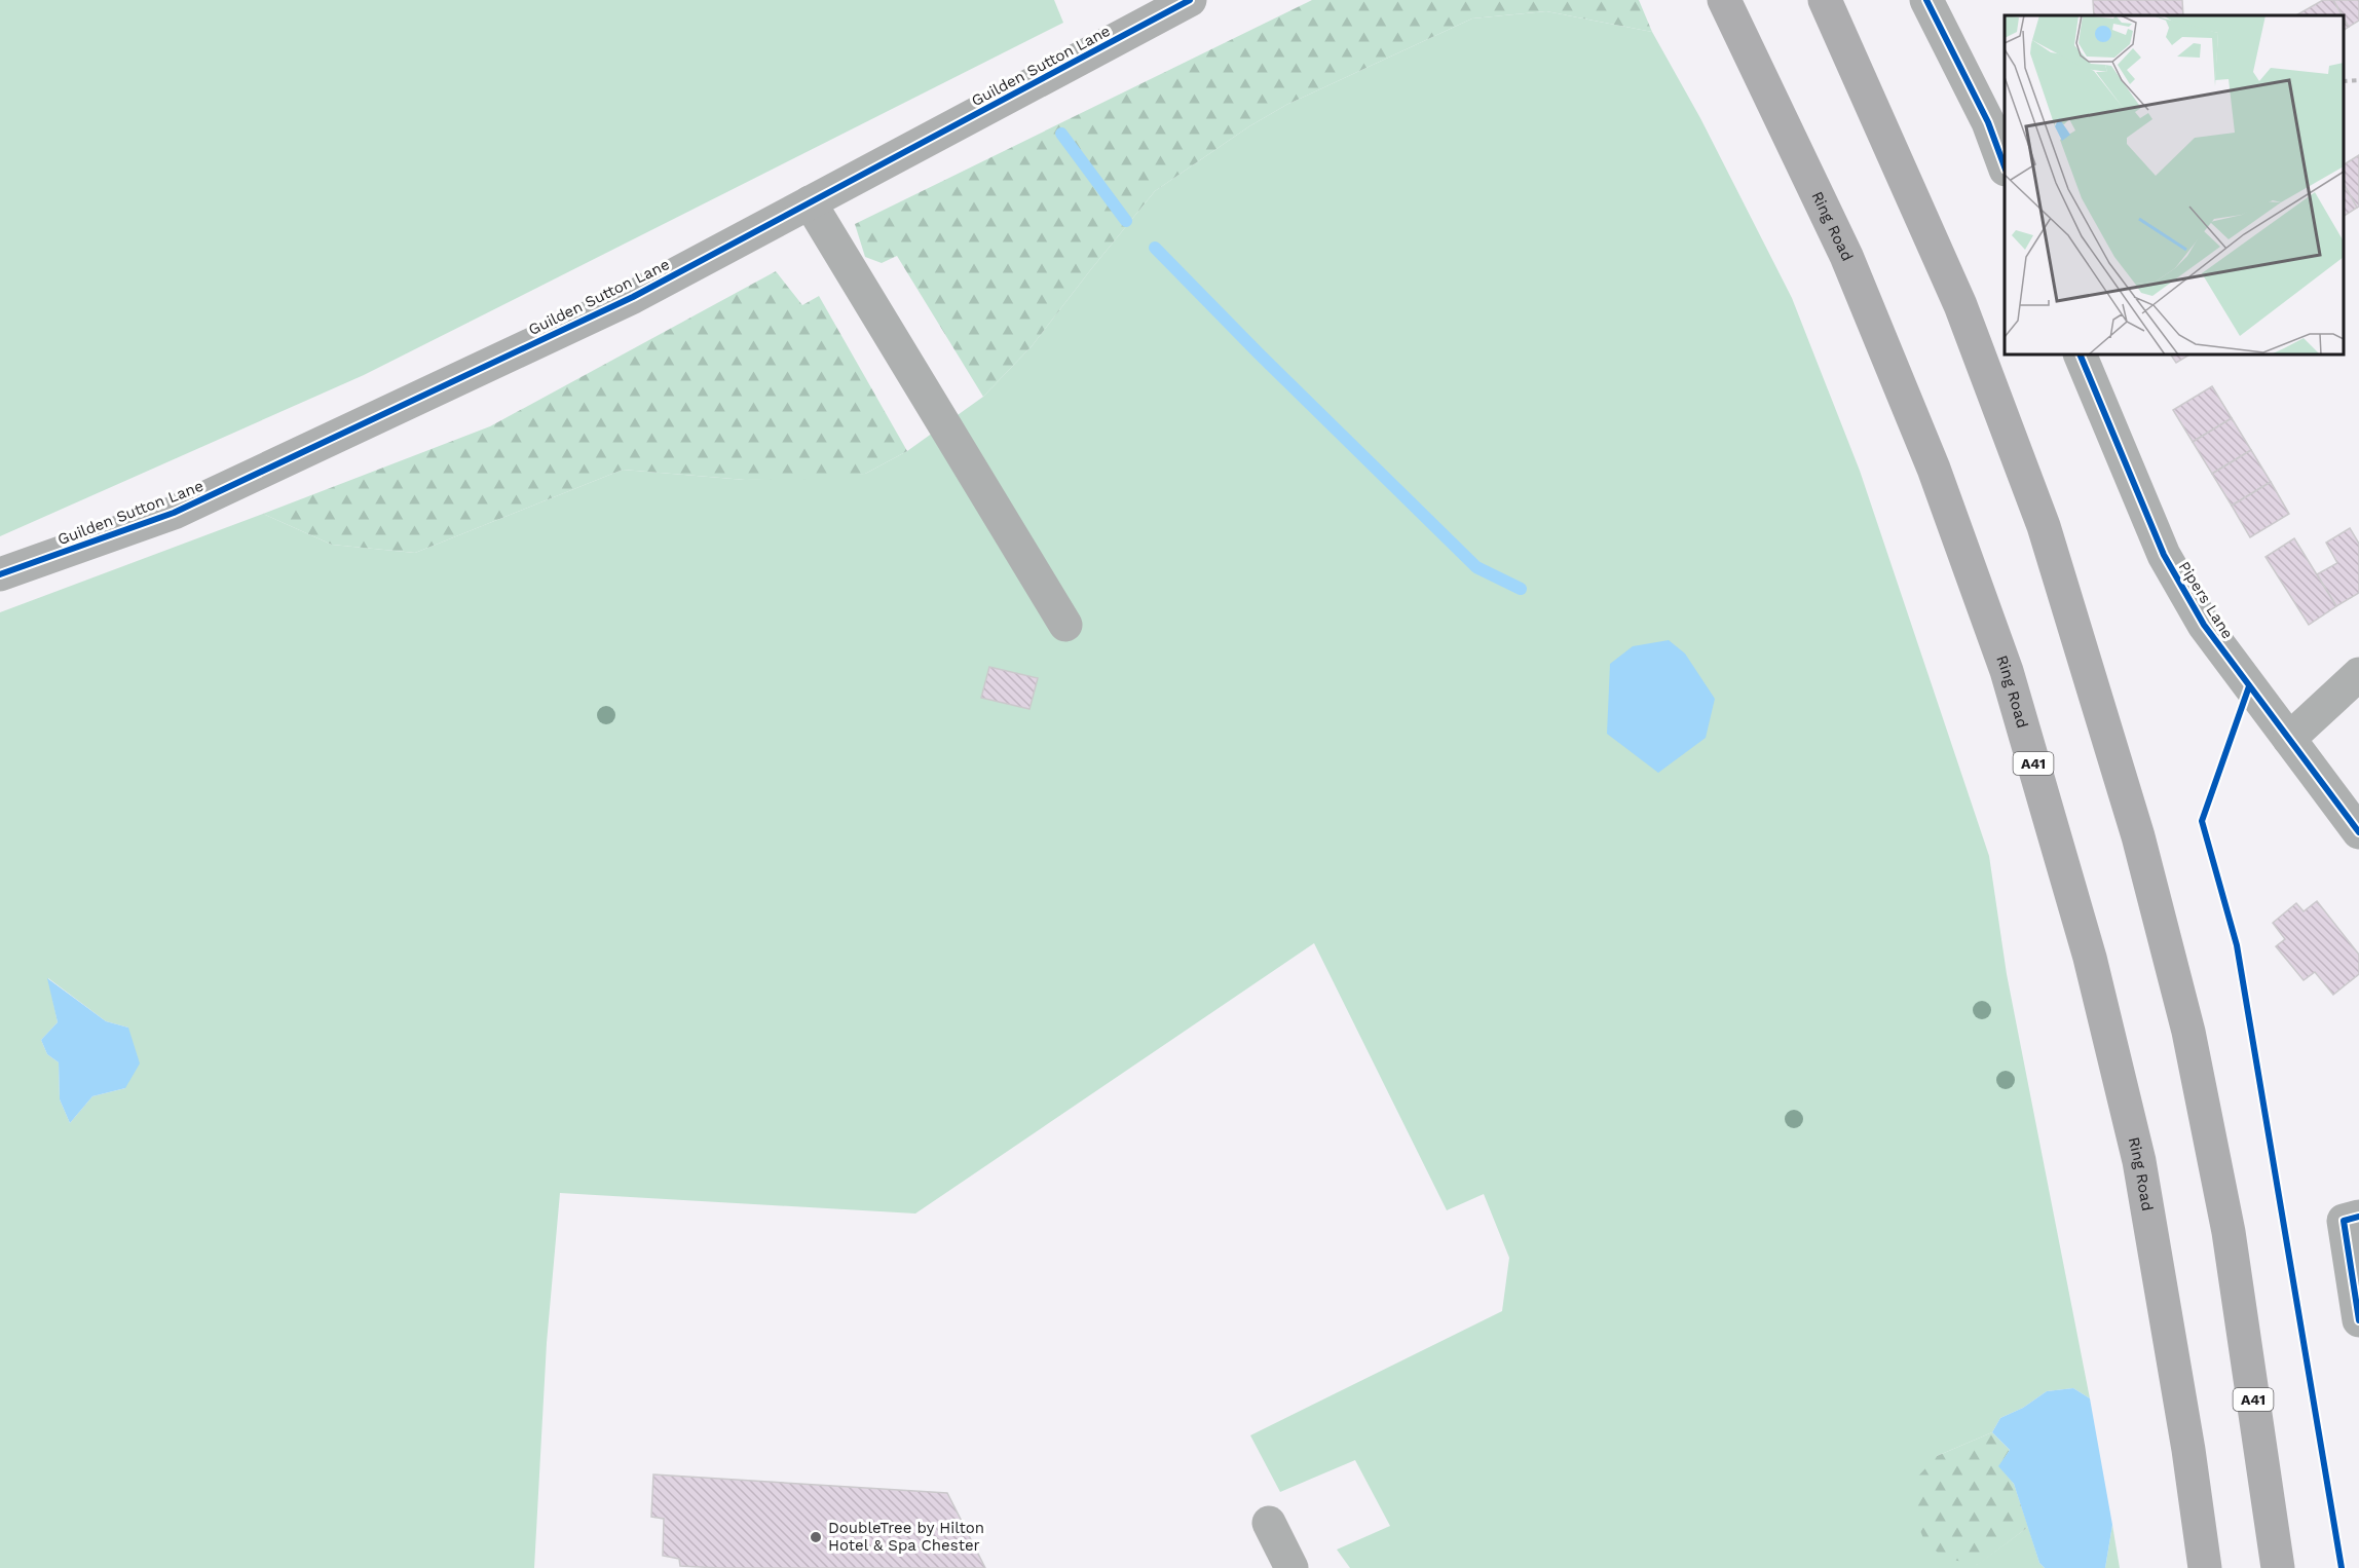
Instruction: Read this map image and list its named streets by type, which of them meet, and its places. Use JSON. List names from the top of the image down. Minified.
{"streets":{"highway":["Ring Road","A41"],"street":["Guilden Sutton Lane","Pipers Lane"]},"places":["DoubleTree by Hilton Hotel & Spa Chester"]}
